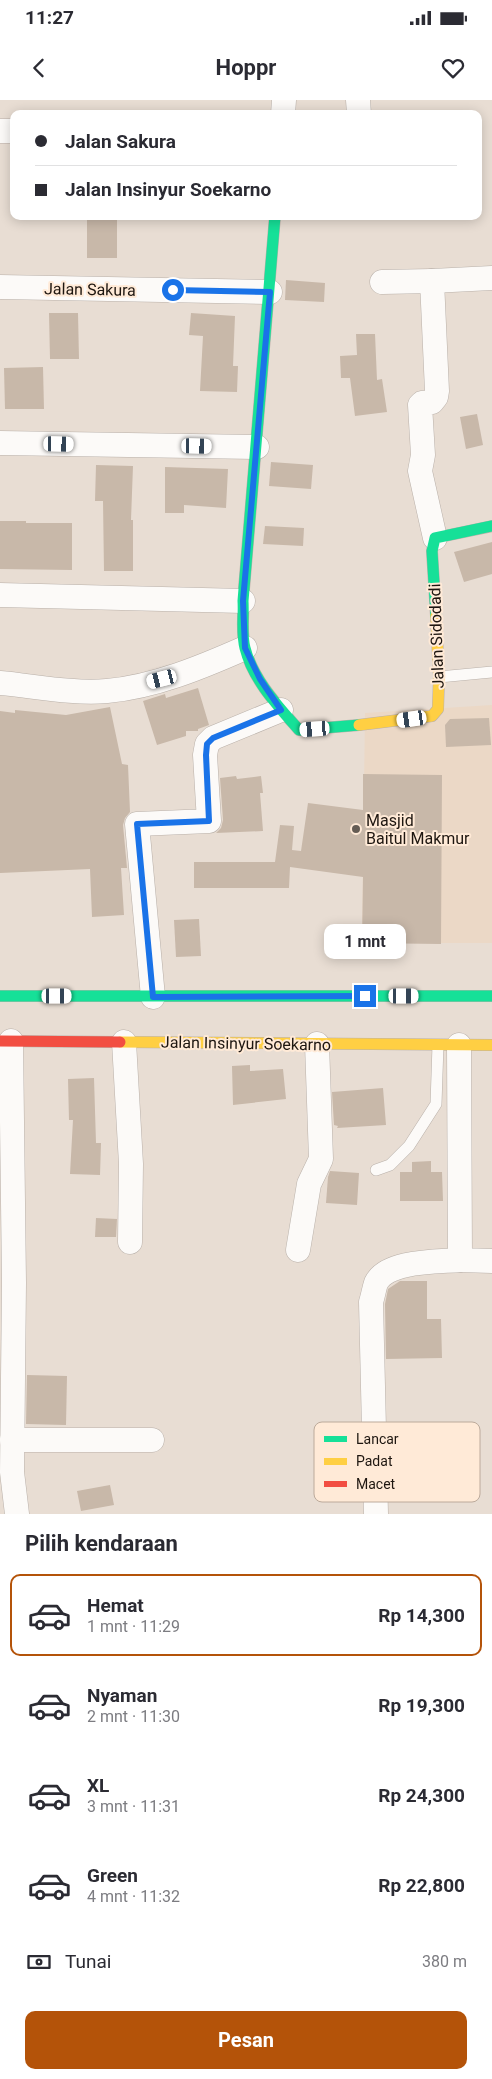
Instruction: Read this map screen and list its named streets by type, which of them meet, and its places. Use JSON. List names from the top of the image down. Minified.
{"streets":{"main road":["Jalan Sidodadi","Jalan Insinyur Soekarno"],"street":["Jalan Sakura"]},"places":["Masjid Baitul Makmur"],"legend":["Lancar","Padat","Macet"],"page":{"status":"11:27","header":"Hoppr","banner":["Jalan Sakura","Jalan Insinyur Soekarno"],"bubble":"1 mnt","heading":"Pilih kendaraan","list":[{"name":"Hemat","note":"1 mnt · 11:29","value":"Rp 14,300"},{"name":"Nyaman","note":"2 mnt · 11:30","value":"Rp 19,300"},{"name":"XL","note":"3 mnt · 11:31","value":"Rp 24,300"},{"name":"Green","note":"4 mnt · 11:32","value":"Rp 22,800"}],"pay":["Tunai","380 m"],"buttons":"Pesan"}}
